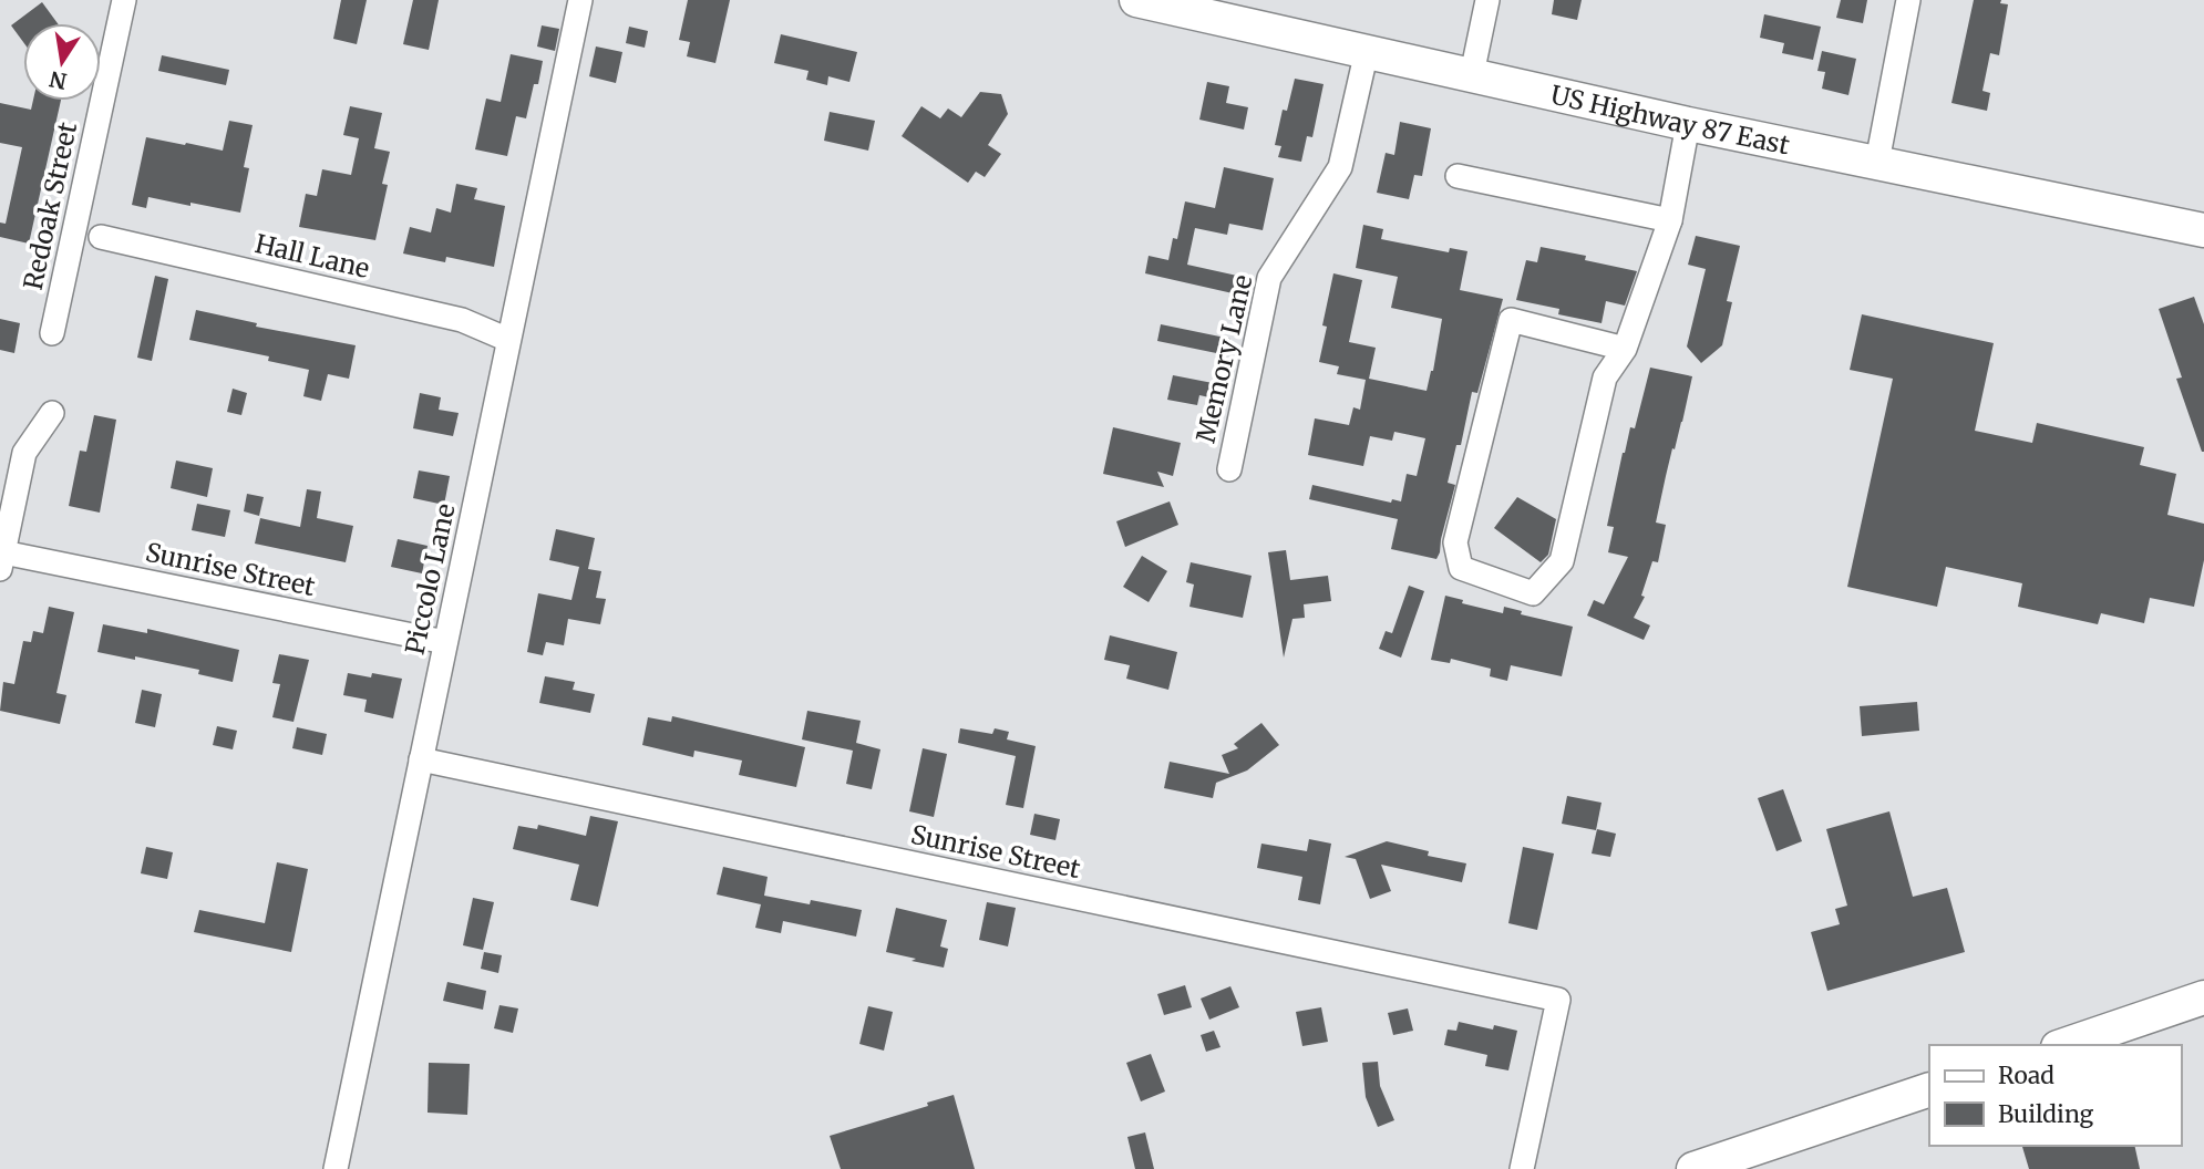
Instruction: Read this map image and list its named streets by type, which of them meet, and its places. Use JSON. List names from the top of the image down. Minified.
{"streets":{"street":["US Highway 87 East","Redoak Street","Hall Lane","Memory Lane","Sunrise Street","Piccolo Lane"]},"crossings":[["US Highway 87 East","Memory Lane"],["Hall Lane","Piccolo Lane"],["Sunrise Street","Piccolo Lane"]],"legend":["Road","Building"],"north":"bottom"}
